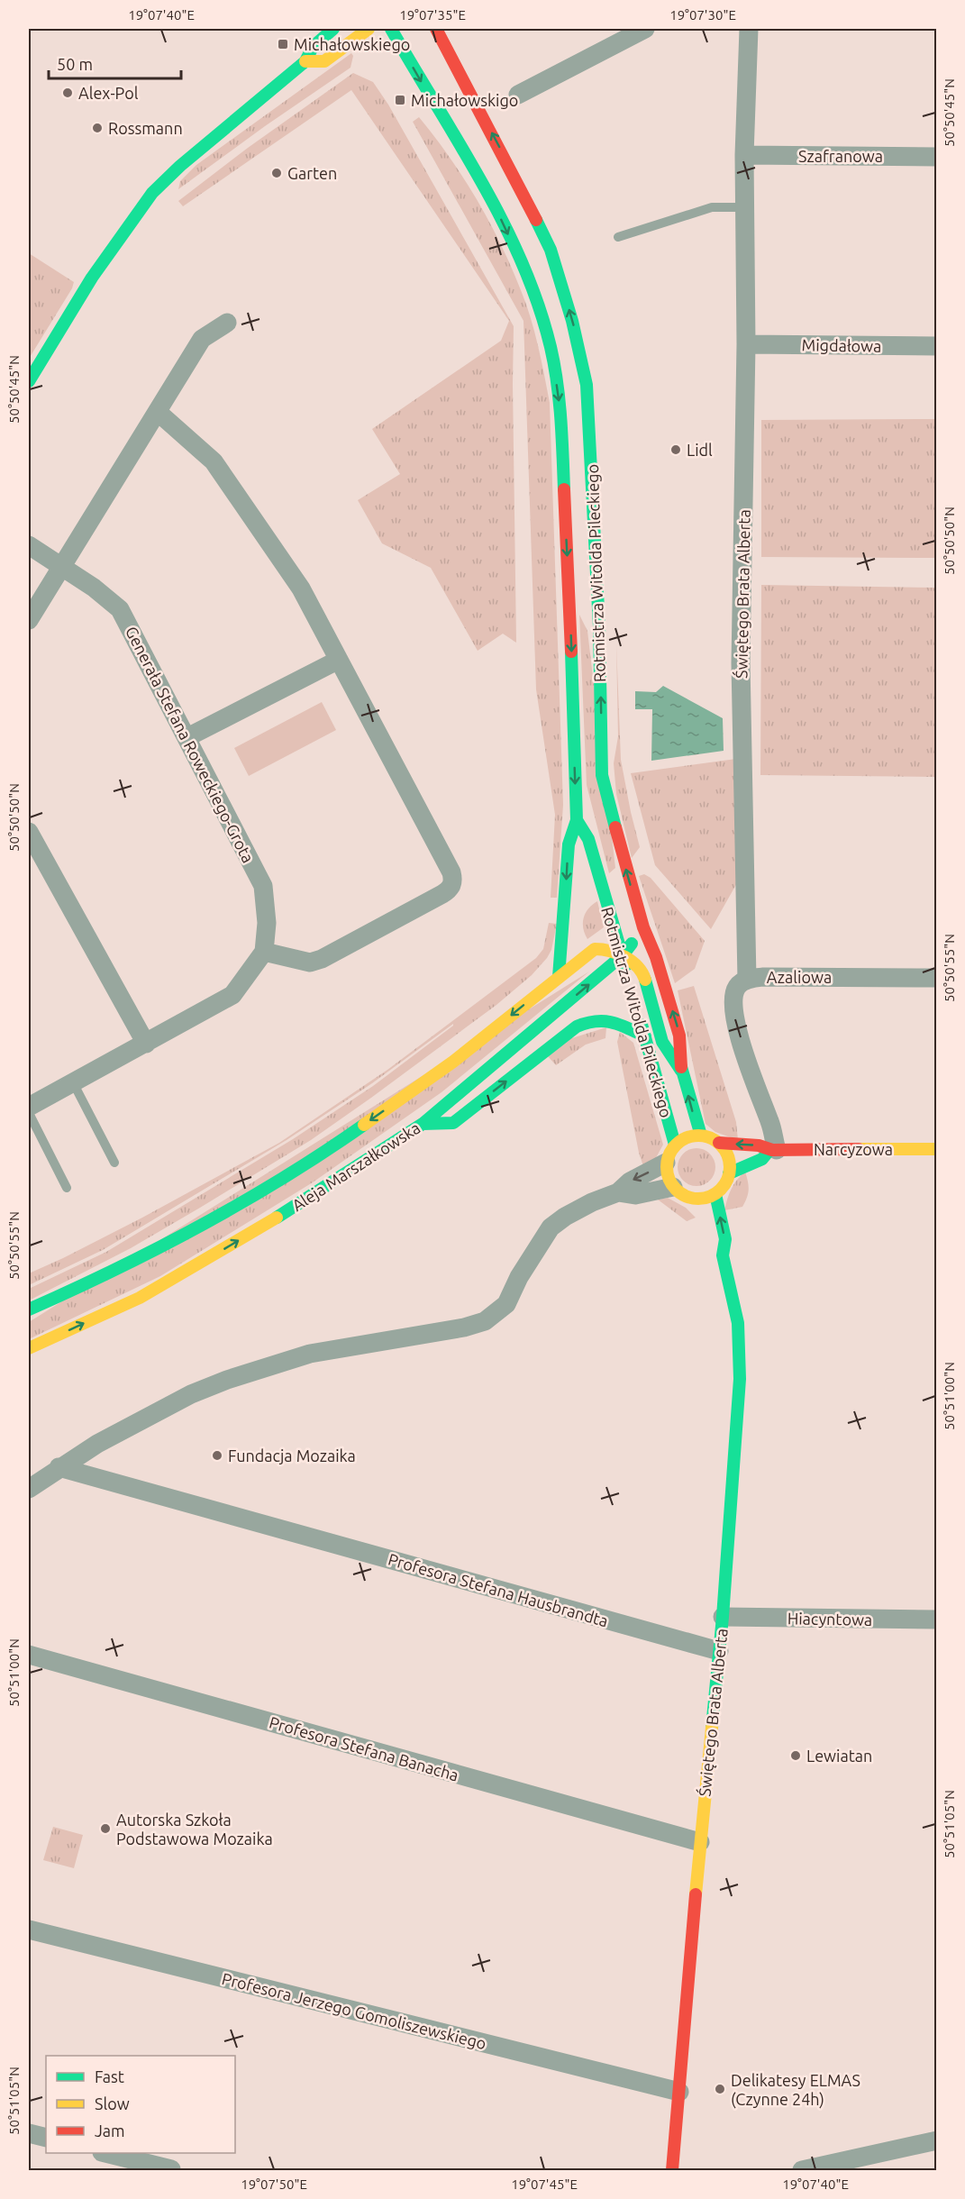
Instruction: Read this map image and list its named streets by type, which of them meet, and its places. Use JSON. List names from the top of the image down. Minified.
{"streets":{"main road":["Rotmistrza Witolda Pileckiego","Świętego Brata Alberta","Narcyzowa","Aleja Marszałkowska"],"street":["Szafranowa","Migdałowa","Generała Stefana Roweckiego-Grota","Azaliowa","Profesora Stefana Hausbrandta","Hiacyntowa","Profesora Stefana Banacha","Profesora Jerzego Gomoliszewskiego"]},"crossings":[["Szafranowa","Świętego Brata Alberta"],["Migdałowa","Świętego Brata Alberta"],["Rotmistrza Witolda Pileckiego","Świętego Brata Alberta"],["Rotmistrza Witolda Pileckiego","Narcyzowa"],["Rotmistrza Witolda Pileckiego","Aleja Marszałkowska"],["Świętego Brata Alberta","Azaliowa"],["Świętego Brata Alberta","Narcyzowa"],["Świętego Brata Alberta","Profesora Stefana Hausbrandta"],["Świętego Brata Alberta","Hiacyntowa"],["Świętego Brata Alberta","Profesora Stefana Banacha"],["Świętego Brata Alberta","Profesora Jerzego Gomoliszewskiego"],["Azaliowa","Narcyzowa"]],"places":{"transit":["Michałowskiego","Michałowskigo"],"other":["Alex-Pol","Rossmann","Garten","Lidl","Fundacja Mozaika","Lewiatan","Autorska Szkoła Podstawowa Mozaika","Delikatesy ELMAS (Czynne 24h)"]},"legend":["Fast","Slow","Jam"],"scale_bar":"50 m","coordinates":["19°07'40\"E","19°07'35\"E","19°07'30\"E","50°50'45\"N","50°50'50\"N","50°50'55\"N","50°51'00\"N","50°51'05\"N","19°07'50\"E","19°07'45\"E"]}
